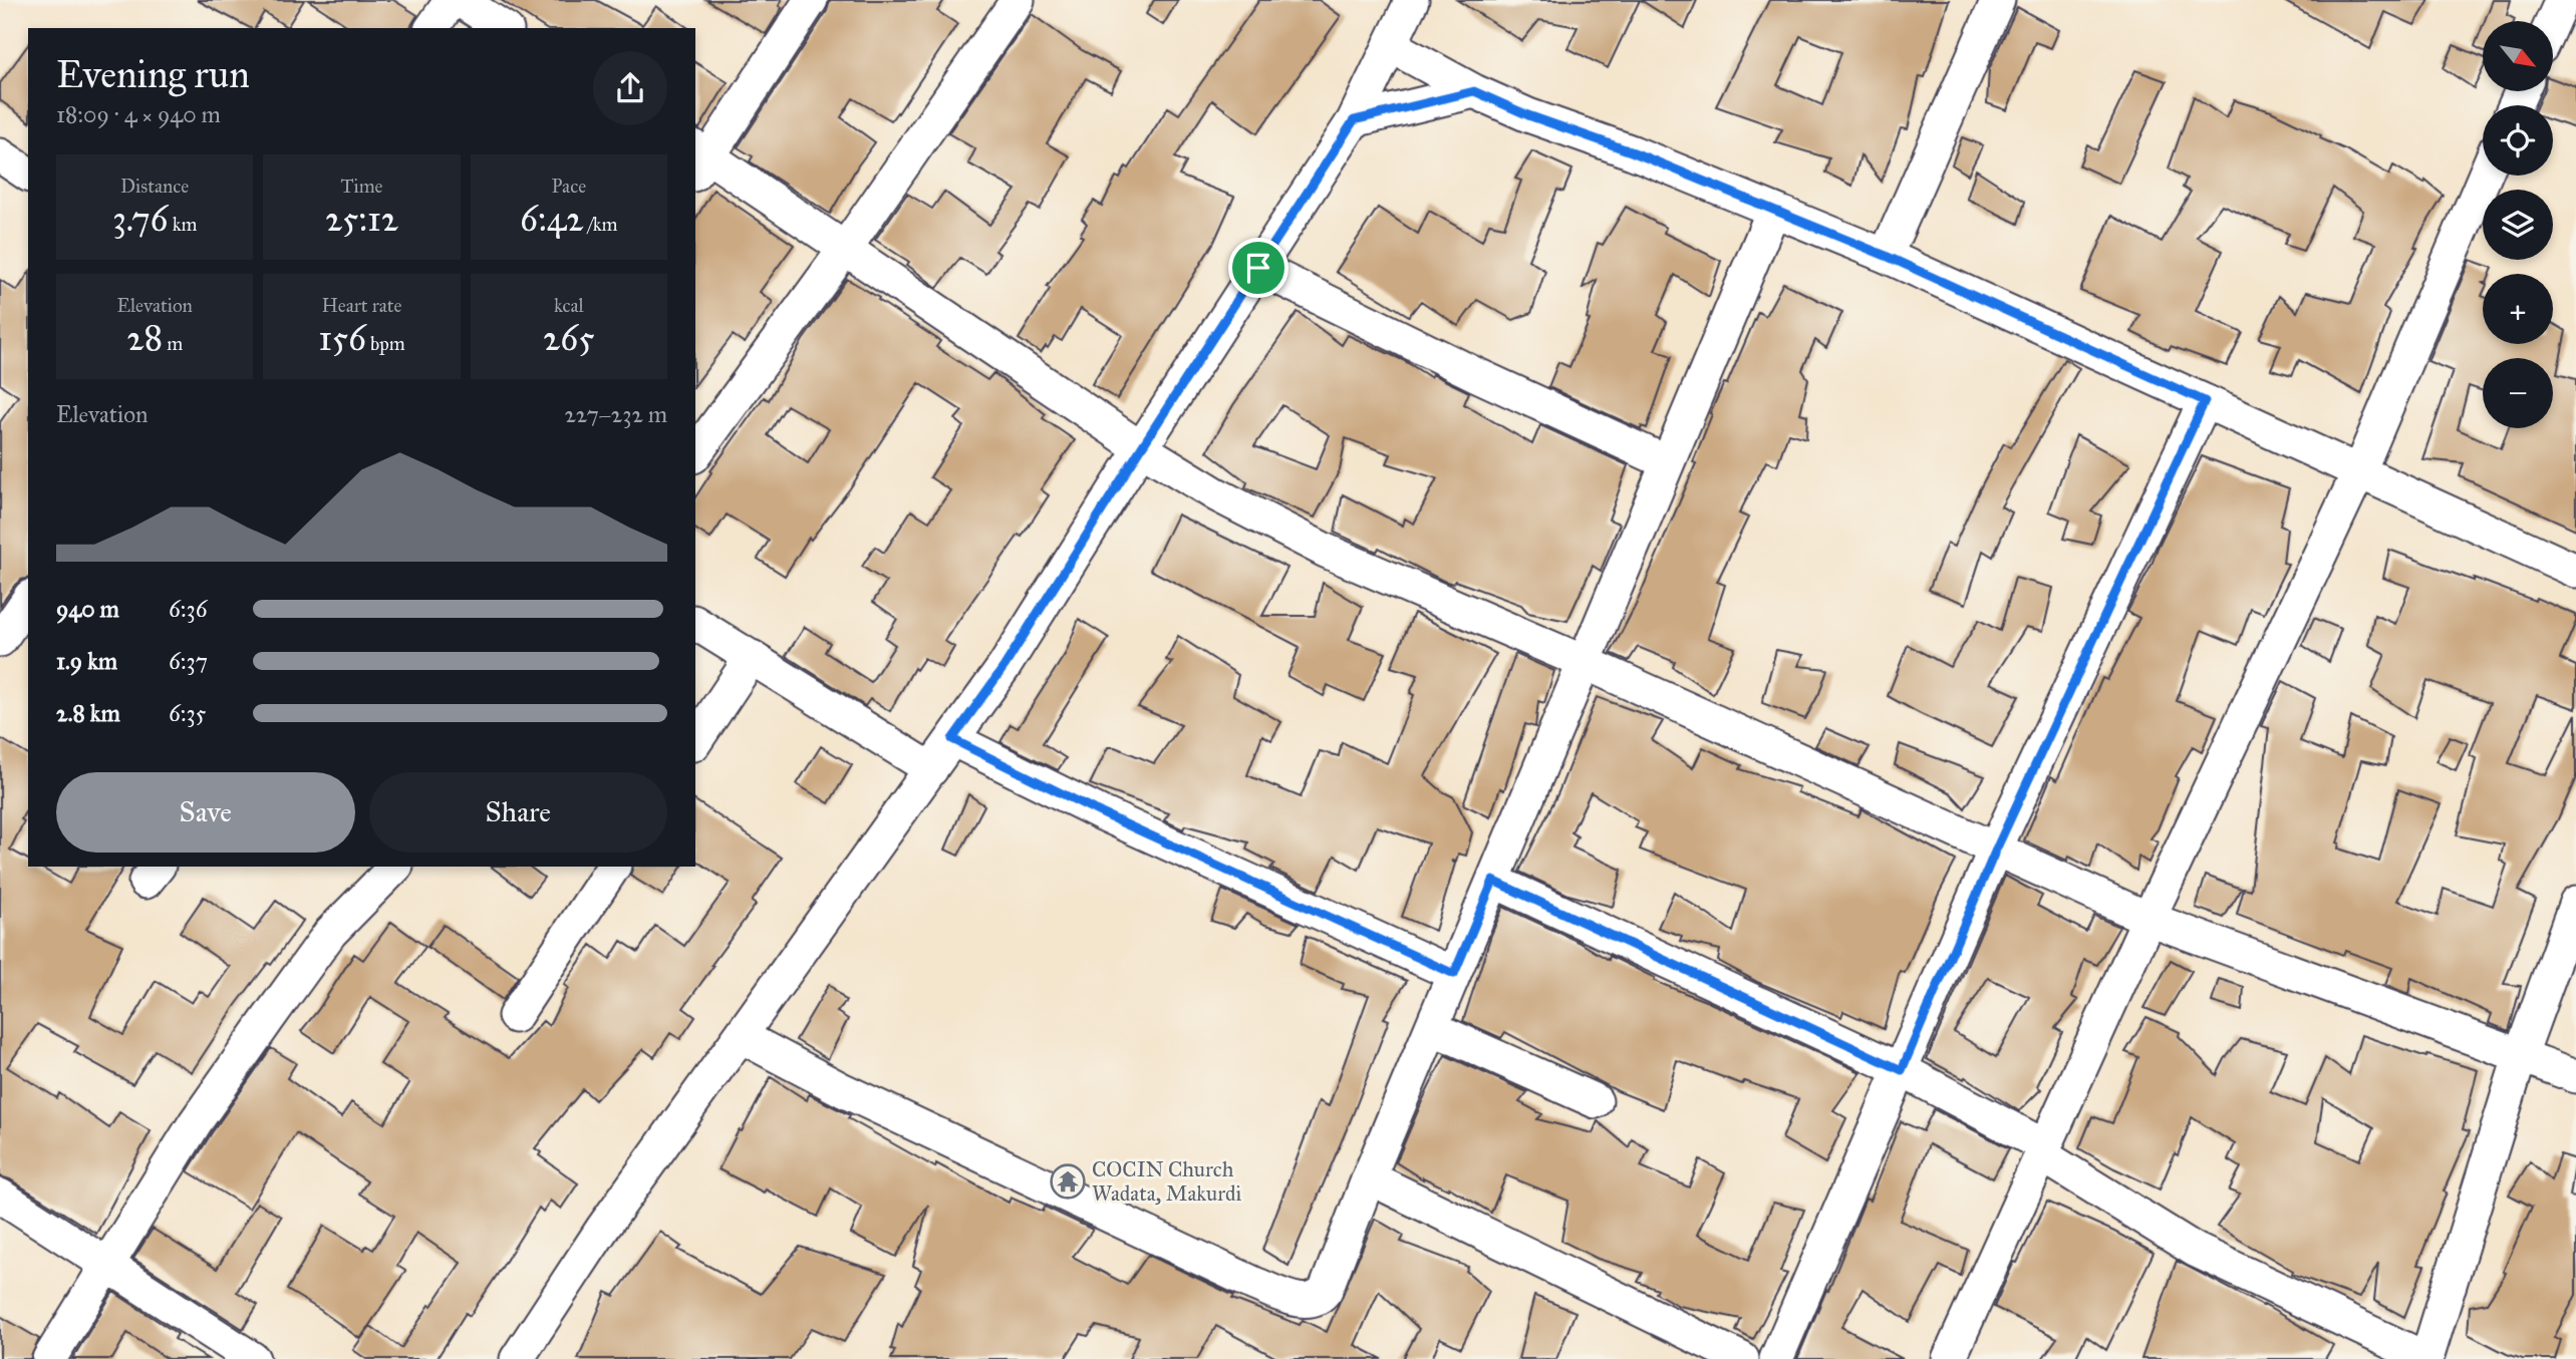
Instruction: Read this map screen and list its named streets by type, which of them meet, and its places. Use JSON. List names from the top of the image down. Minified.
{"places":{"temple":["COCIN Church Wadata, Makurdi"]},"north":"bottom right","page":{"map_buttons":["+","−"],"heading":["Evening run","18:09 · 4 × 940 m"],"stats":[["Distance","3.76 km"],["Time","25:12"],["Pace","6:42 /km"],["Elevation","28 m"],["Heart rate","156 bpm"],["kcal","265"]],"chart":["Elevation","227–232 m"],"list":[{"name":"940 m","note":"6:36"},{"name":"1.9 km","note":"6:37"},{"name":"2.8 km","note":"6:35"}],"buttons":["Save","Share"]}}
